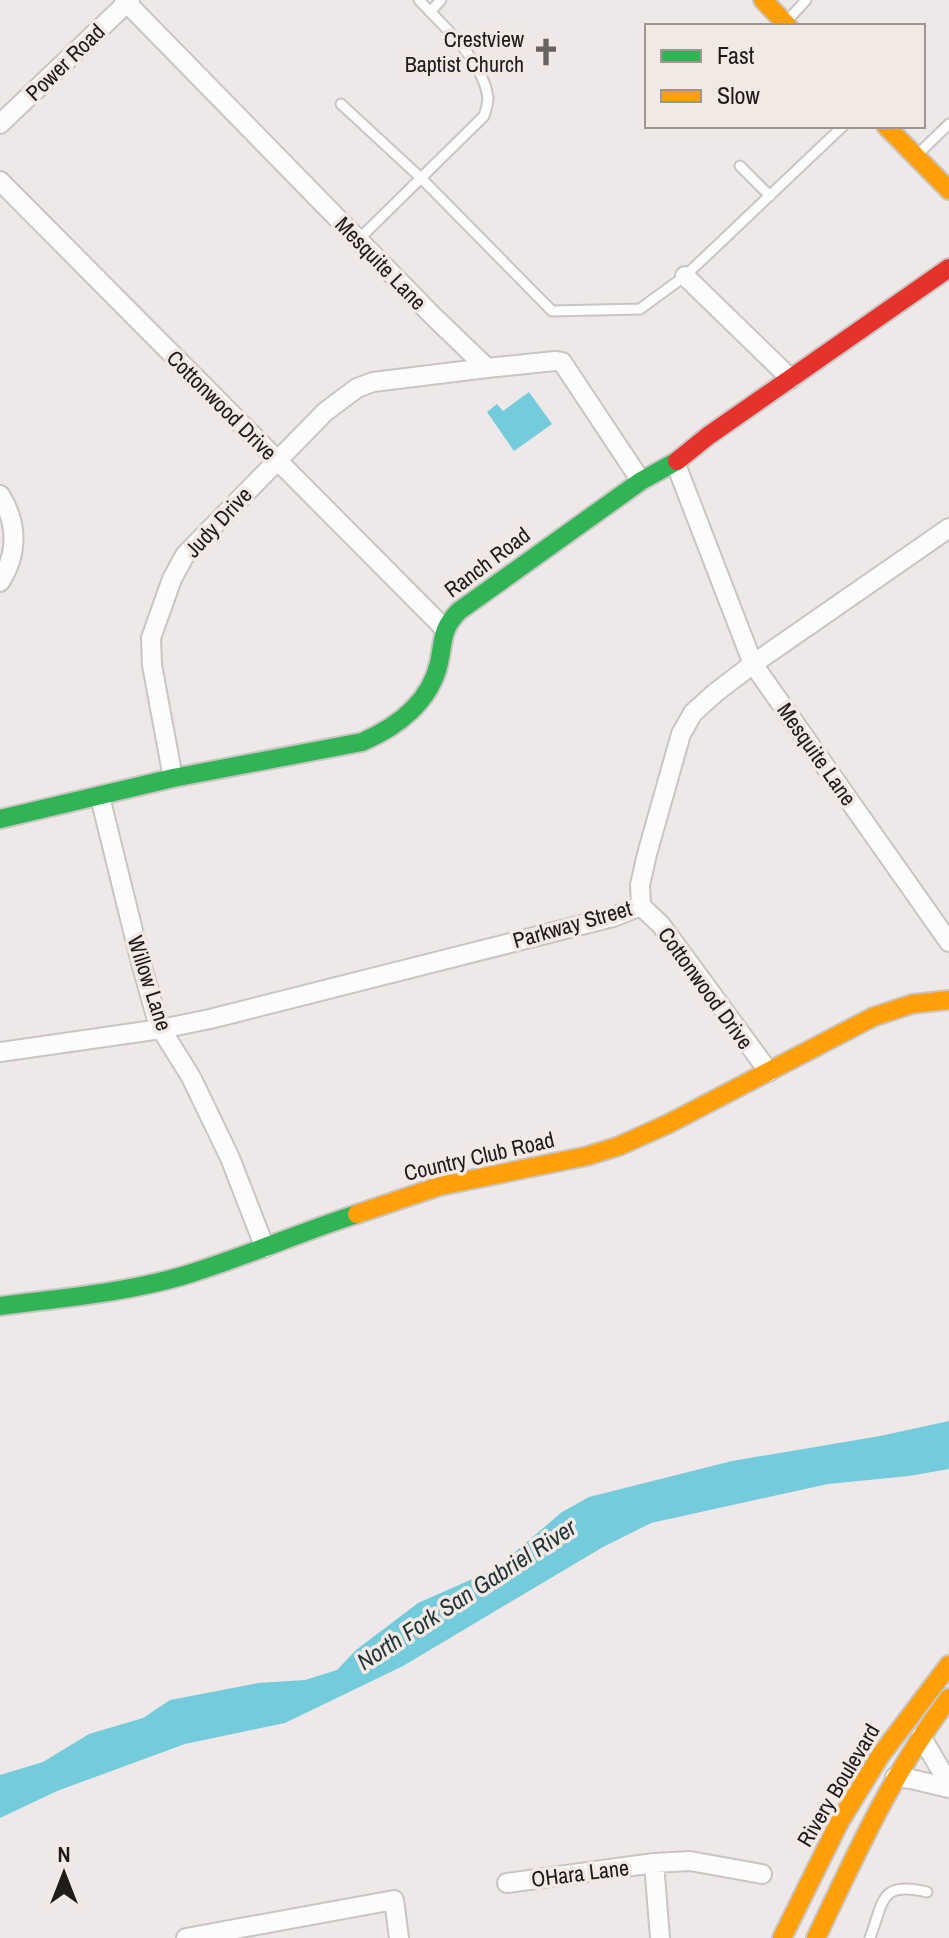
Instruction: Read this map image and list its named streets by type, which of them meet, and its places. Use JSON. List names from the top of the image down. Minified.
{"streets":{"street":["Power Road","Mesquite Lane","Cottonwood Drive","Judy Drive","Ranch Road","Parkway Street","Willow Lane","Country Club Road","Rivery Boulevard","OHara Lane"]},"crossings":[["Power Road","Mesquite Lane"],["Mesquite Lane","Judy Drive"],["Mesquite Lane","Ranch Road"],["Mesquite Lane","Parkway Street"],["Cottonwood Drive","Judy Drive"],["Cottonwood Drive","Ranch Road"],["Cottonwood Drive","Parkway Street"],["Cottonwood Drive","Country Club Road"],["Judy Drive","Ranch Road"],["Ranch Road","Willow Lane"],["Parkway Street","Willow Lane"],["Willow Lane","Country Club Road"]],"water":["North Fork San Gabriel River"],"places":{"church":["Crestview Baptist Church"]},"legend":["Fast","Slow"],"north":"top"}
